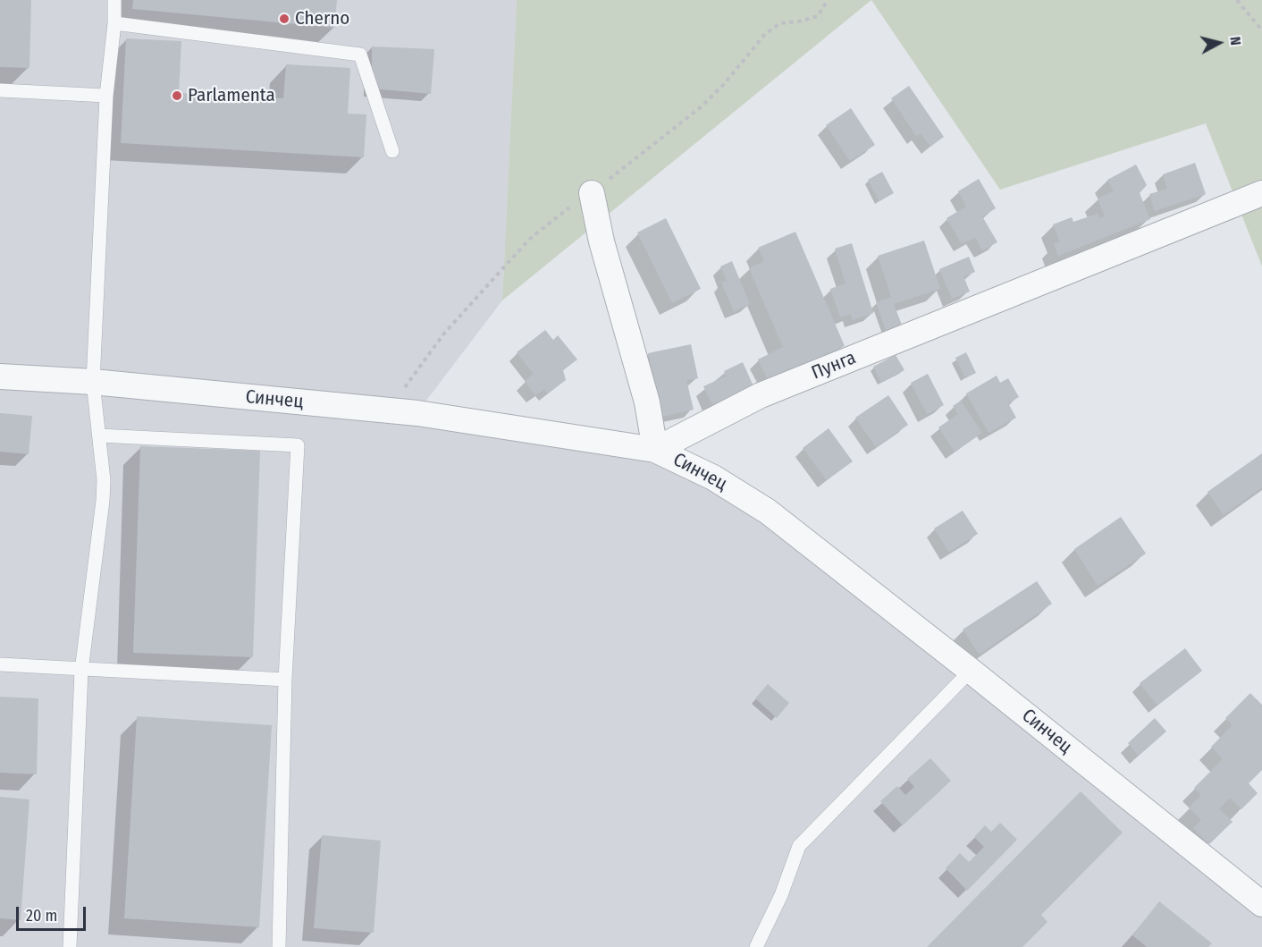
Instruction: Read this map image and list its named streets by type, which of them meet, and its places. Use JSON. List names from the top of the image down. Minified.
{"streets":{"street":["Пунга","Синчец"]},"crossings":[["Пунга","Синчец"]],"places":["Cherno","Parlamenta"],"scale_bar":"20 m","north":"right"}
